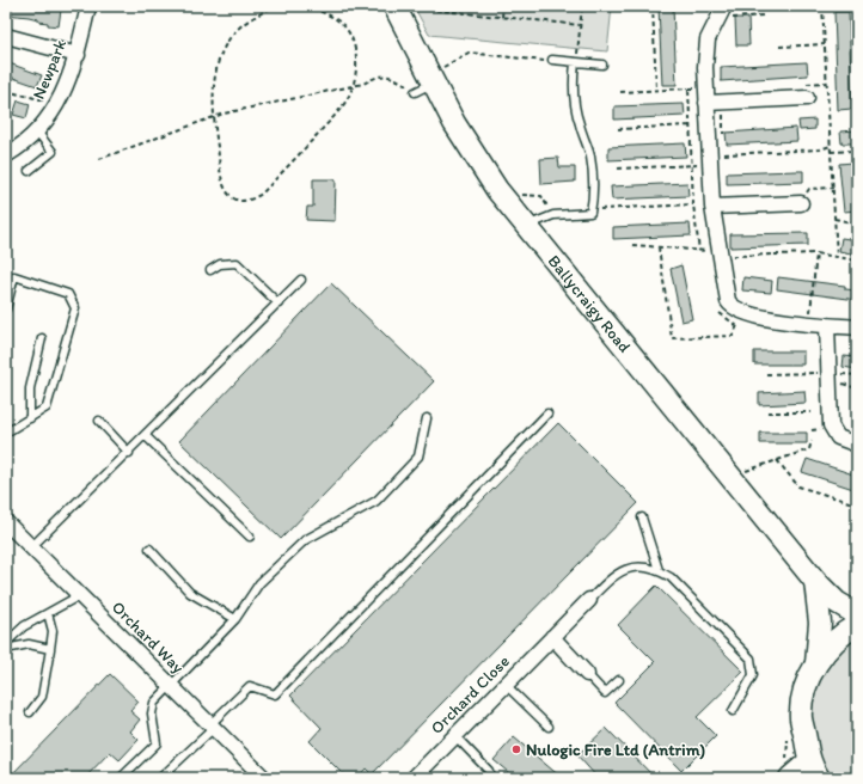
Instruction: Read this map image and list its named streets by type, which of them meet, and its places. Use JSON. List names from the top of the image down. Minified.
{"streets":{"main road":["Ballycraigy Road"],"street":["Newpark","Orchard Way","Orchard Close"]},"places":["Nulogic Fire Ltd (Antrim)"]}
